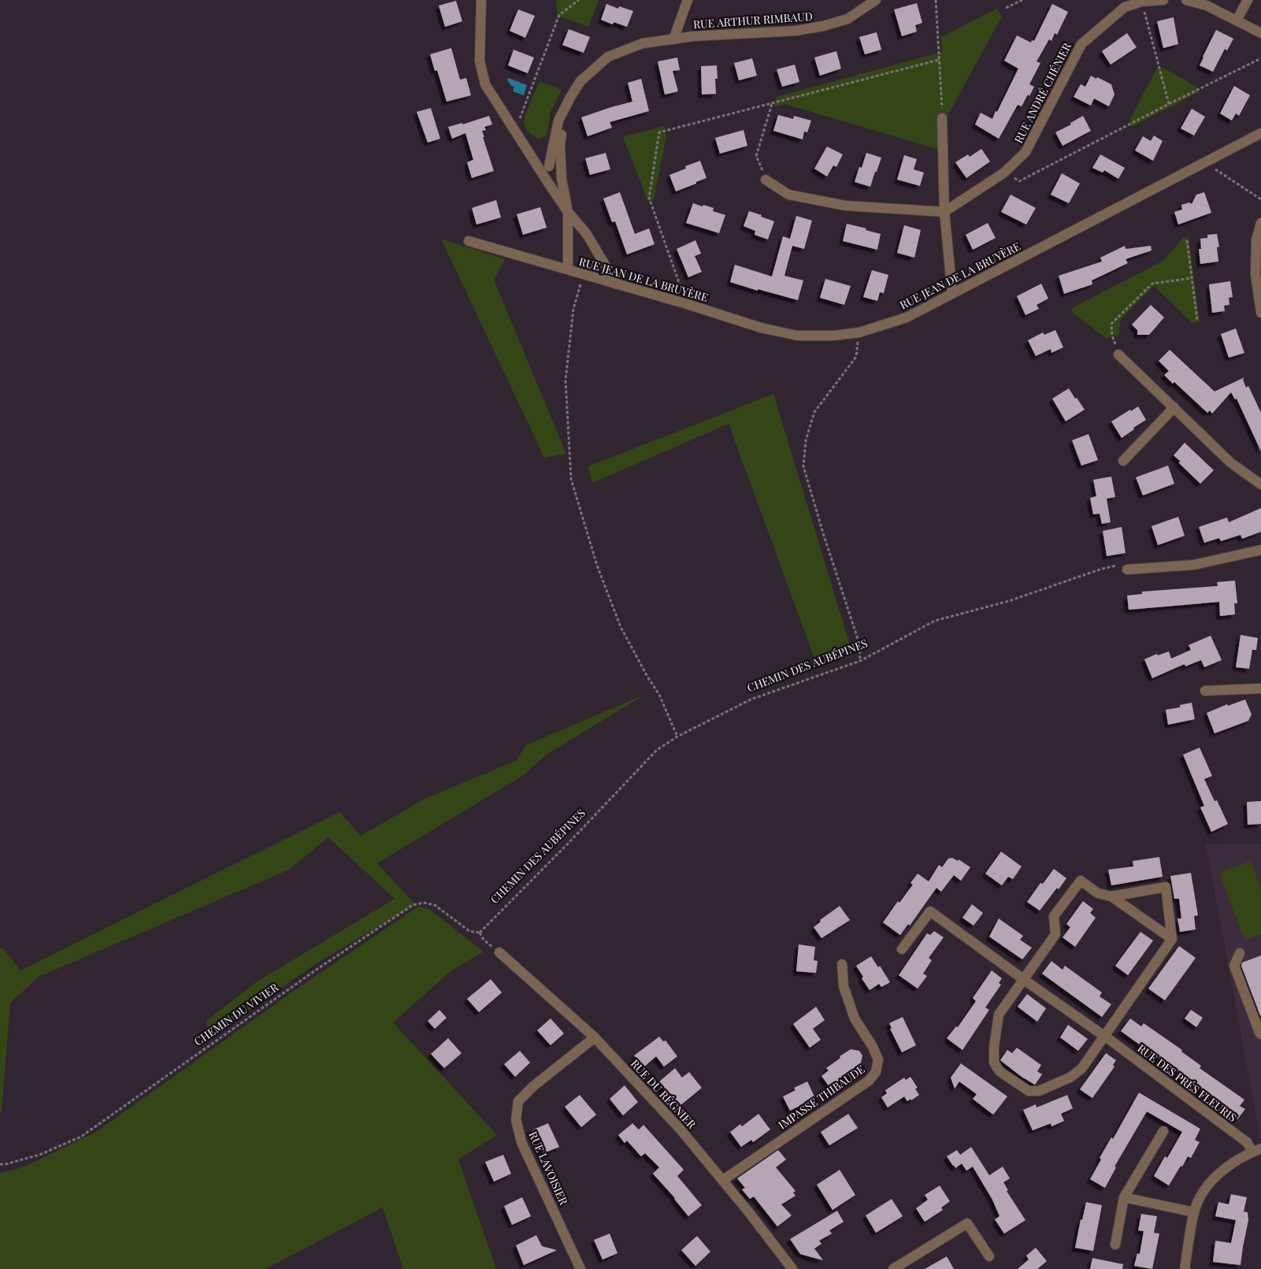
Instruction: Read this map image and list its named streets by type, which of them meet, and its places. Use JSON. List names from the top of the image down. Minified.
{"streets":{"street":["RUE ARTHUR RIMBAUD","RUE ANDRÉ CHÉNIER","RUE JEAN DE LA BRUYÈRE","RUE DES PRÉS FLEURIS","RUE DU RÉGNIER","IMPASSE THIBAUDE","RUE LAVOISIER"],"path":["CHEMIN DES AUBÉPINES","CHEMIN DU VIVIER"]},"crossings":[["RUE ARTHUR RIMBAUD","RUE JEAN DE LA BRUYÈRE"],["CHEMIN DES AUBÉPINES","CHEMIN DU VIVIER"],["RUE DU RÉGNIER","IMPASSE THIBAUDE"],["RUE DU RÉGNIER","RUE LAVOISIER"]]}
